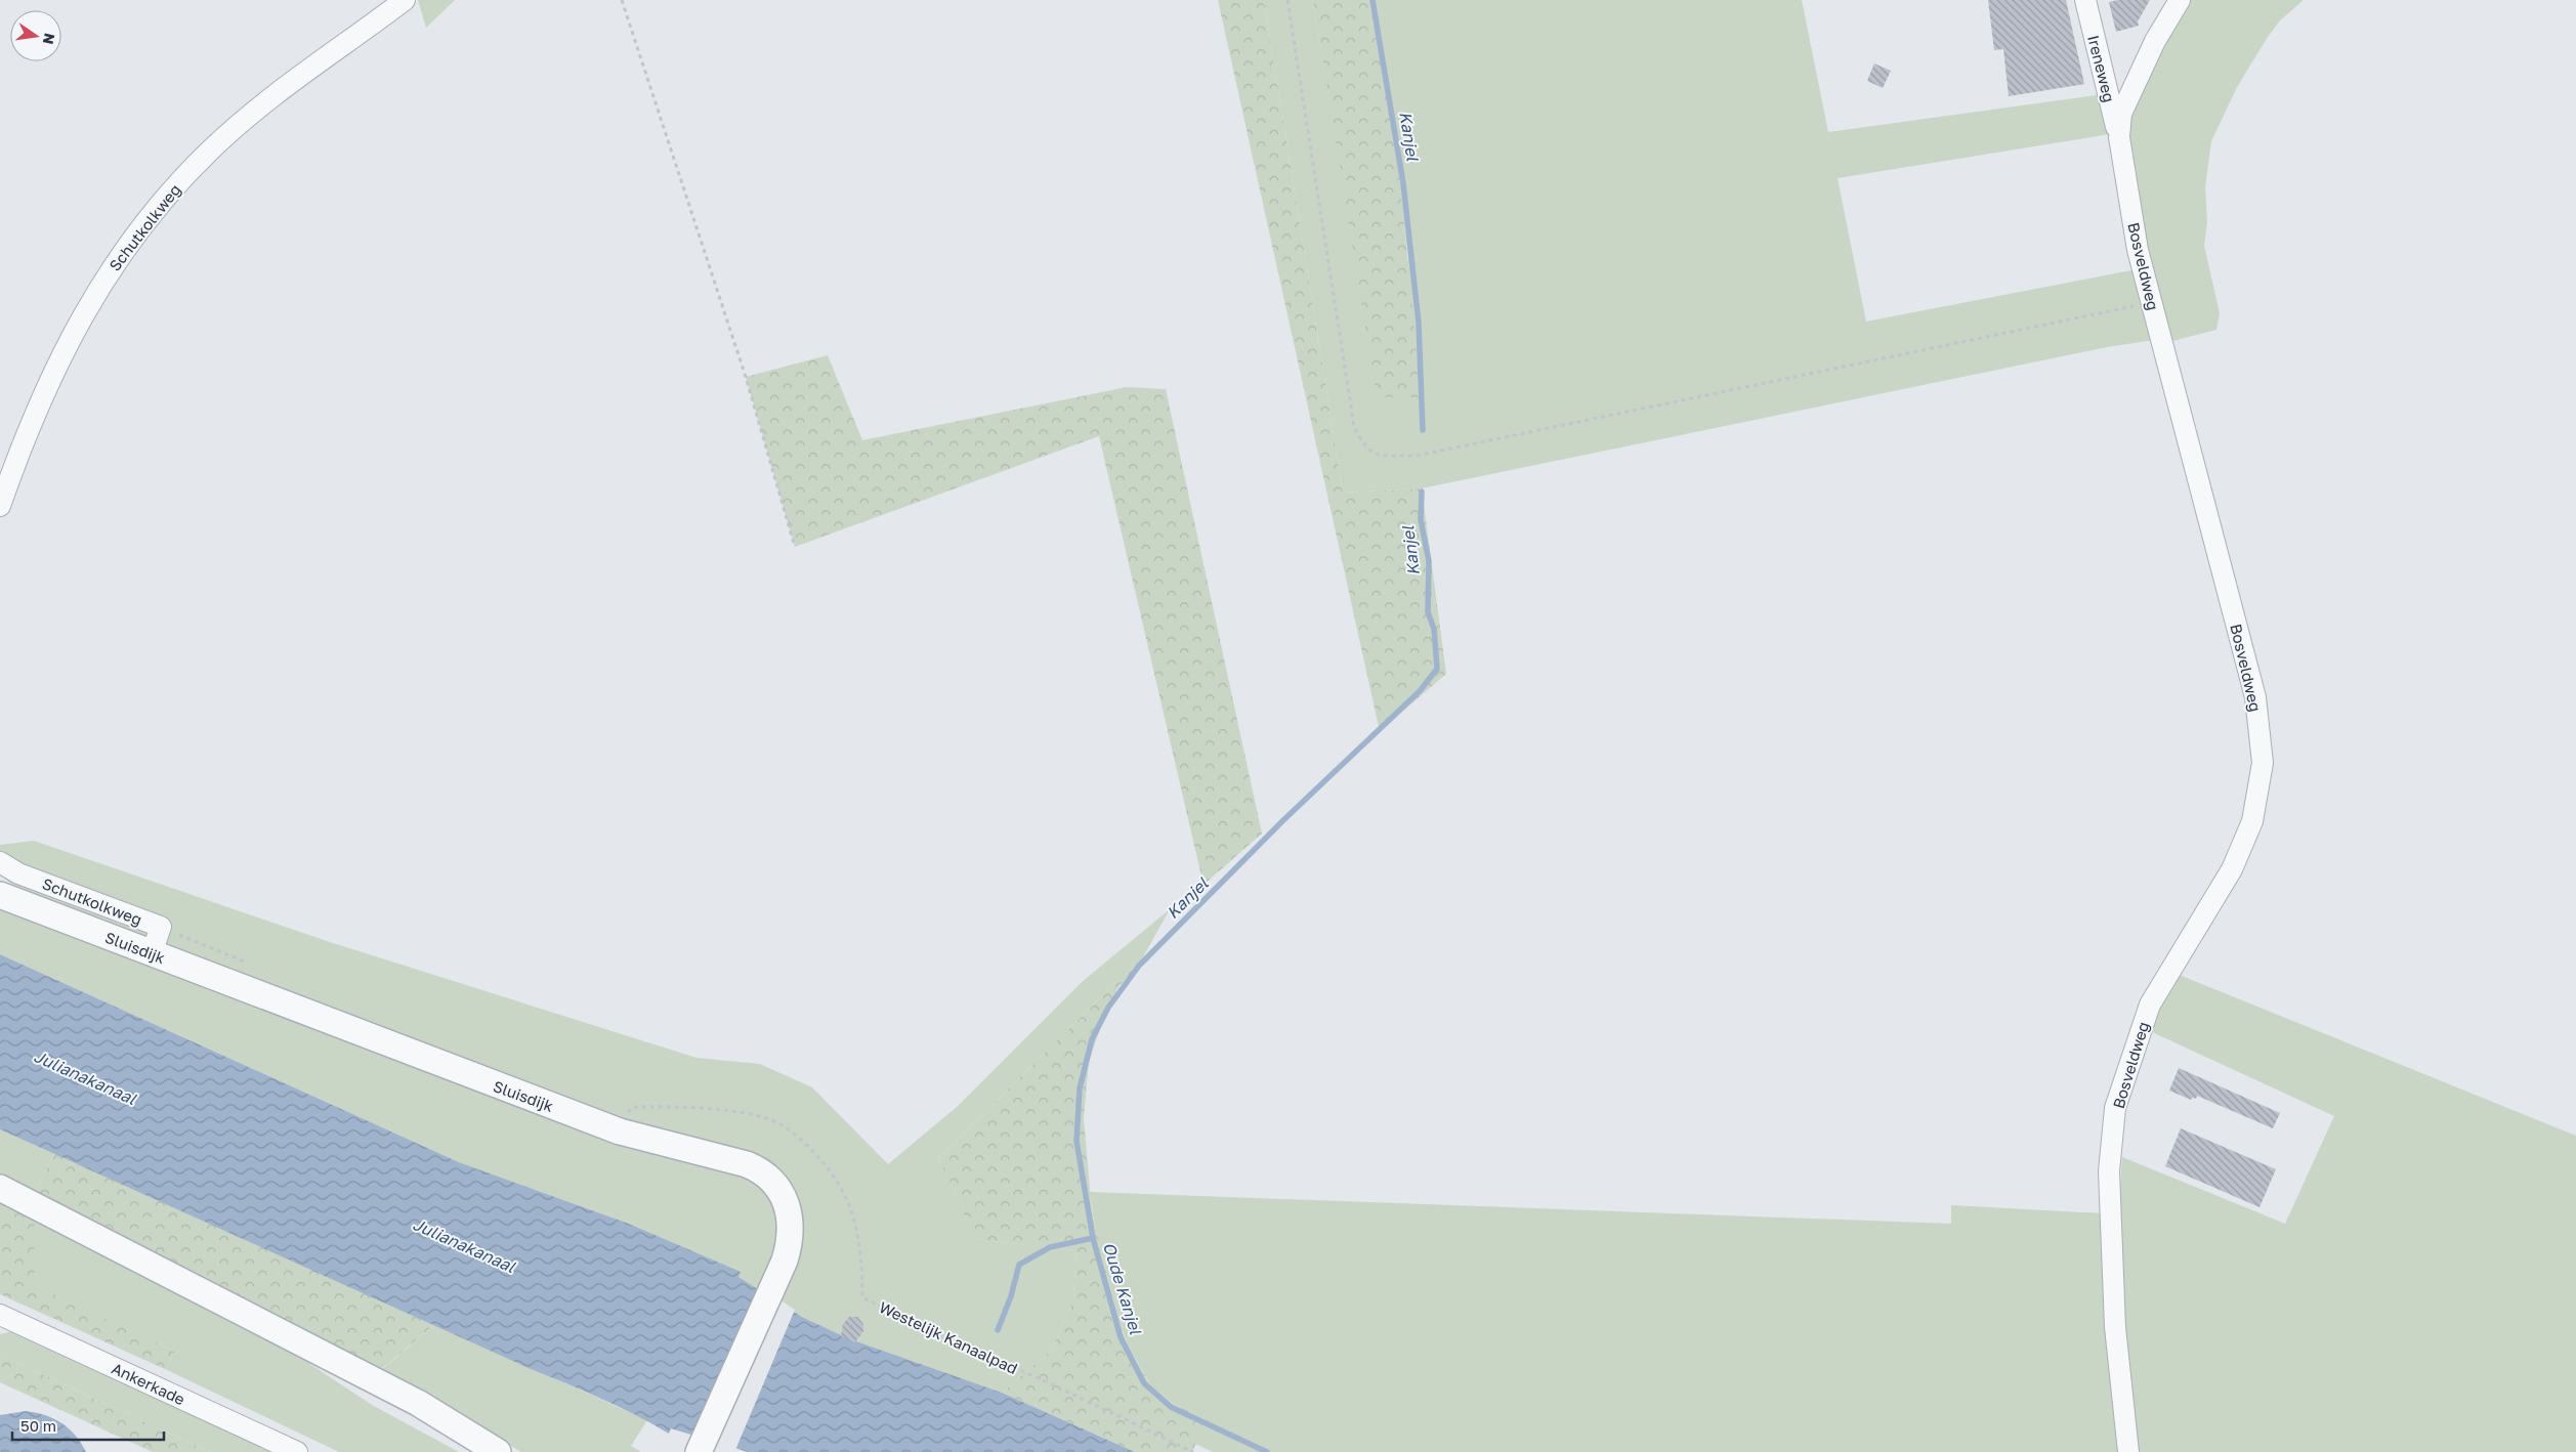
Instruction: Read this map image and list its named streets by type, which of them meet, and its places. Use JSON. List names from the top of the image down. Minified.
{"streets":{"street":["Ireneweg","Schutkolkweg","Bosveldweg","Sluisdijk","Ankerkade"],"path":["Westelijk Kanaalpad"]},"crossings":[["Ireneweg","Bosveldweg"],["Schutkolkweg","Sluisdijk"]],"water":["Kanjel","Julianakanaal","Oude Kanjel"],"scale_bar":"50 m","north":"right"}
